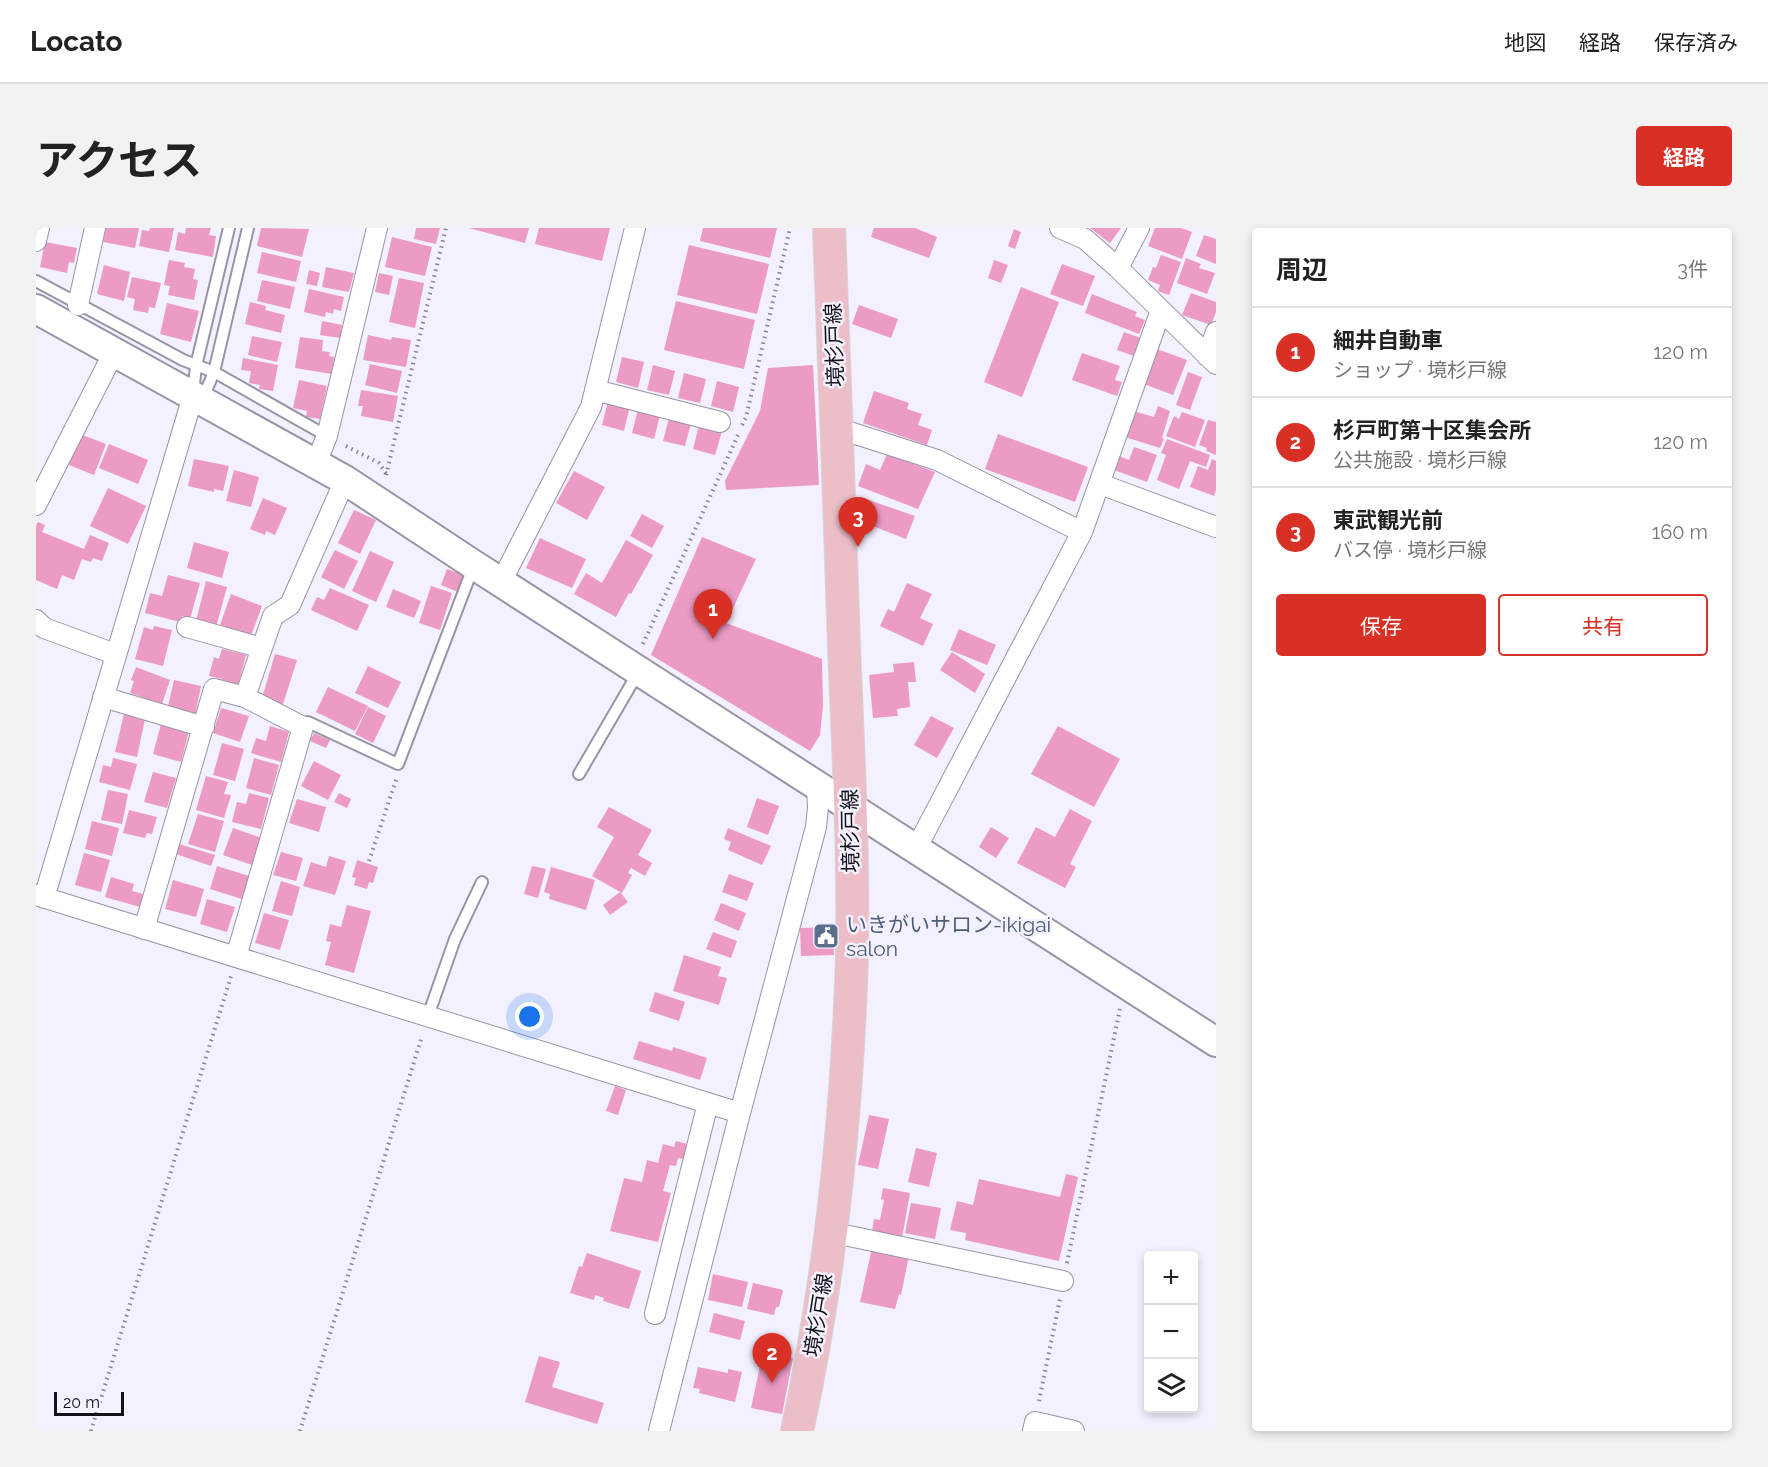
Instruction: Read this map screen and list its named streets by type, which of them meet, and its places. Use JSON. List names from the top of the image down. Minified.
{"streets":{"main road":["境杉戸線"]},"places":{"public building":["いきがいサロン-ikigai salon"]},"scale_bar":"20 m","page":{"header":"Locato","nav":["地図","経路","保存済み"],"title":"アクセス","buttons":["経路",["保存","共有"]],"heading":["周辺","3件"],"list":[{"mark":"1","name":"細井自動車","note":"ショップ · 境杉戸線","value":"120 m"},{"mark":"2","name":"杉戸町第十区集会所","note":"公共施設 · 境杉戸線","value":"120 m"},{"mark":"3","name":"東武観光前","note":"バス停 · 境杉戸線","value":"160 m"}],"pins":["3","1","2"],"map_buttons":["+","−"],"scale":"20 m"}}
